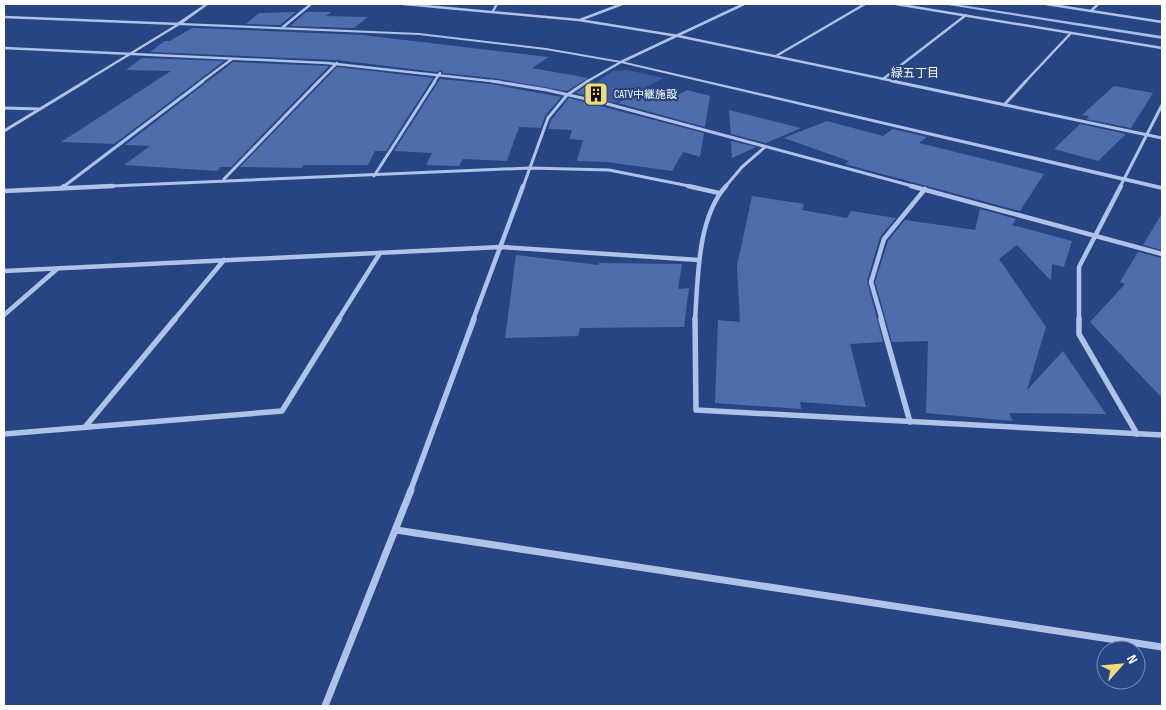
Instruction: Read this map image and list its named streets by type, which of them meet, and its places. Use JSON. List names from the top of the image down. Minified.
{"districts":["緑五丁目"],"places":{"building":["CATV中継施設"]},"north":"top right"}
